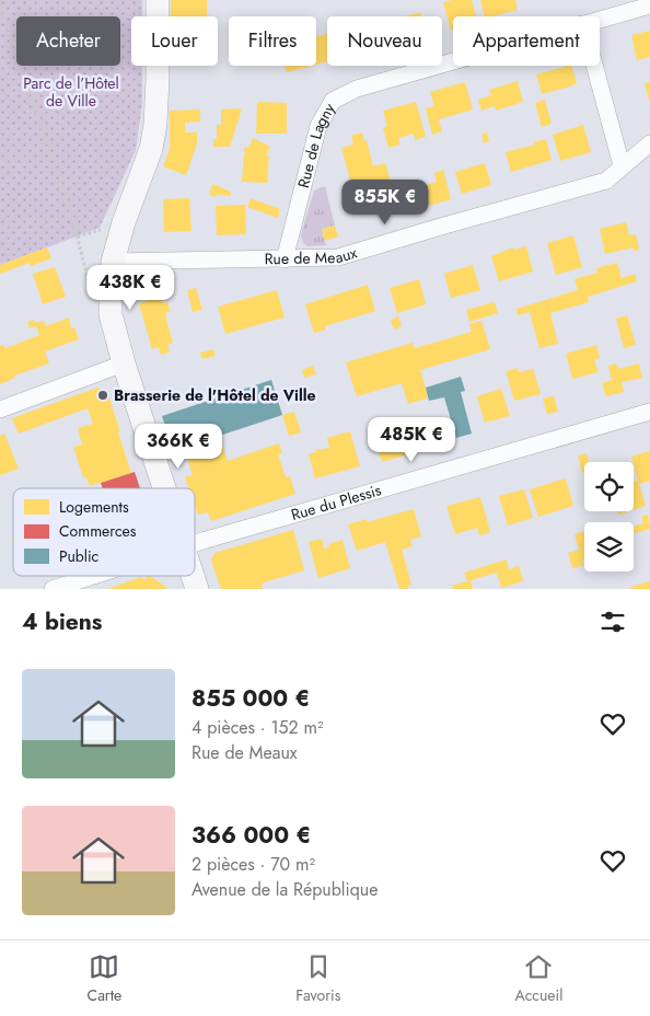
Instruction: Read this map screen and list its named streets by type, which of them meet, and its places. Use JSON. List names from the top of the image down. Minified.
{"streets":{"street":["Rue de Lagny","Rue de Meaux","Rue du Plessis"]},"crossings":[["Rue de Lagny","Rue de Meaux"]],"parks":["Parc de l’Hôtel de Ville"],"places":["Brasserie de l'Hôtel de Ville"],"legend":["Logements","Commerces","Public"],"page":{"chip":["Acheter","Louer","Filtres","Nouveau","Appartement"],"price":["855K €","438K €","485K €","366K €"],"heading":"4 biens","list":[{"name":"855 000 €","note":"4 pièces · 152 m² · Rue de Meaux"},{"name":"366 000 €","note":"2 pièces · 70 m² · Avenue de la République"}],"tabs":["Carte","Favoris","Accueil"]}}
